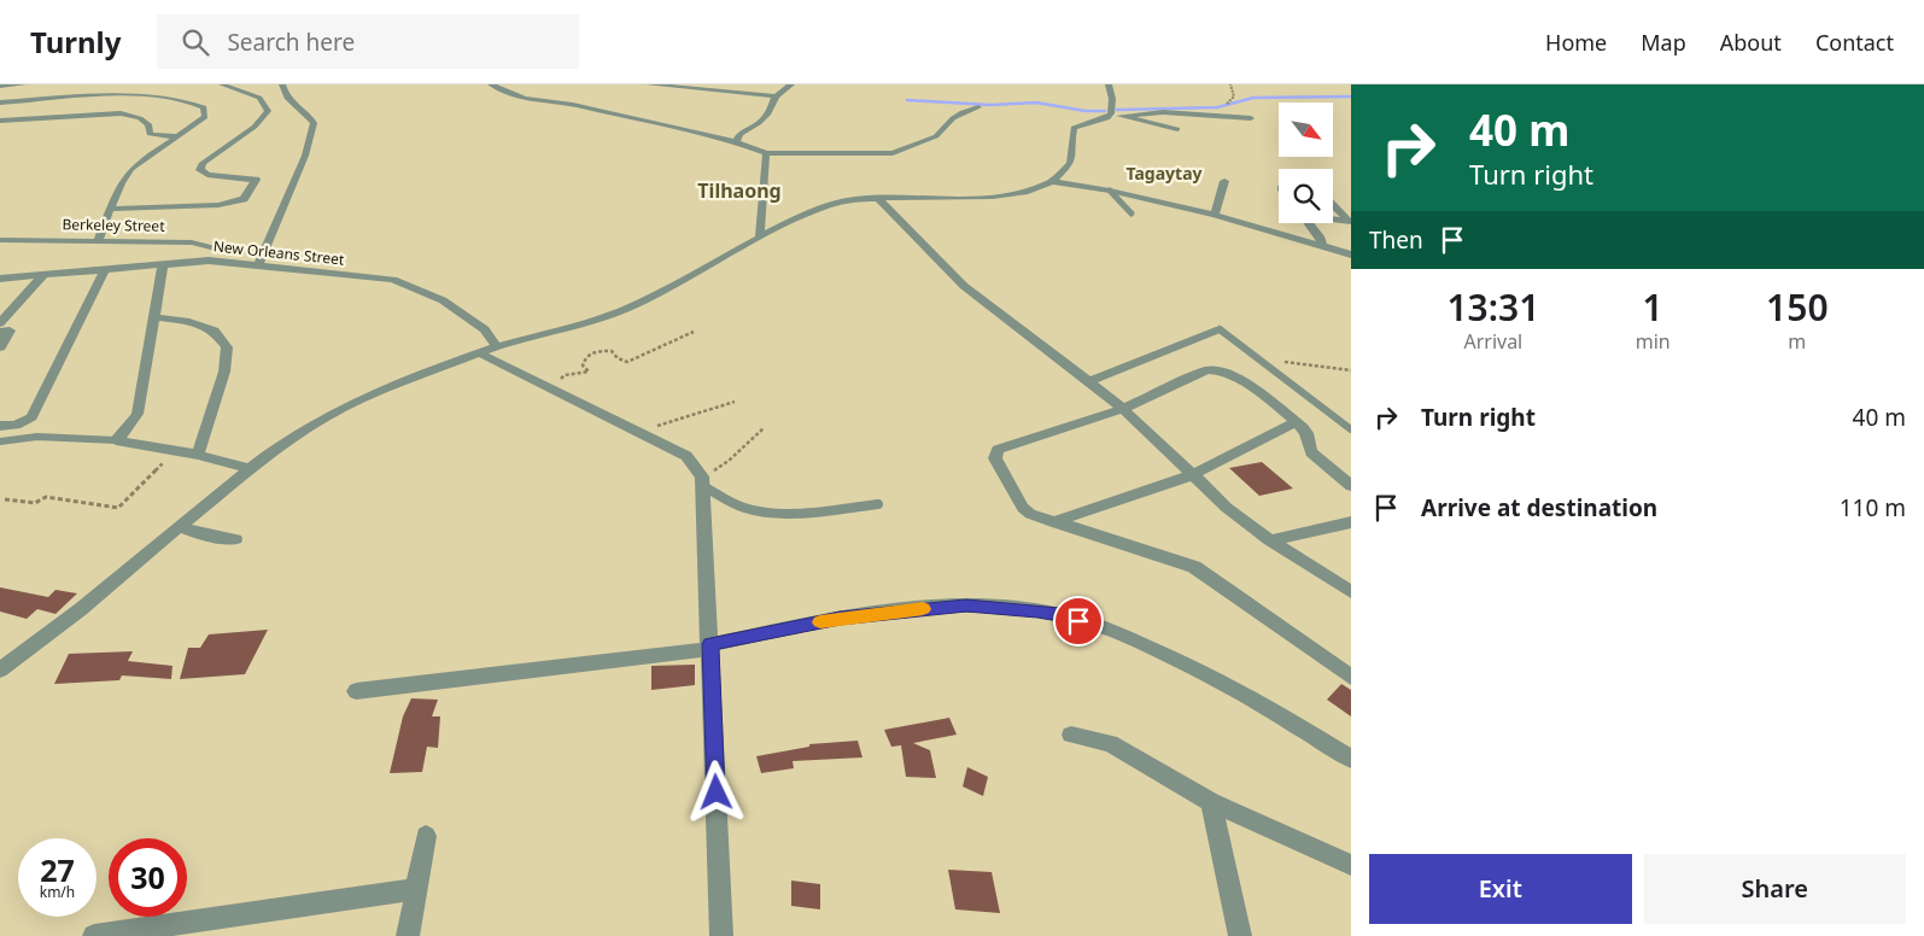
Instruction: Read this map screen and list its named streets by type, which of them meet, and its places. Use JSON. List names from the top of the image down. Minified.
{"streets":{"street":["Berkeley Street","New Orleans Street"]},"districts":["Tagaytay","Tilhaong"],"north":"bottom right","page":{"header":"Turnly","search":"Search here","nav":["Home","Map","About","Contact"],"turn":["40 m","Turn right"],"then":"Then","eta":["13:31","Arrival","1","min","150","m"],"list":[{"name":"Turn right","value":"40 m"},{"name":"Arrive at destination","value":"110 m"}],"speed":"27 km/h","limit":"30","buttons":["Exit","Share"]}}
